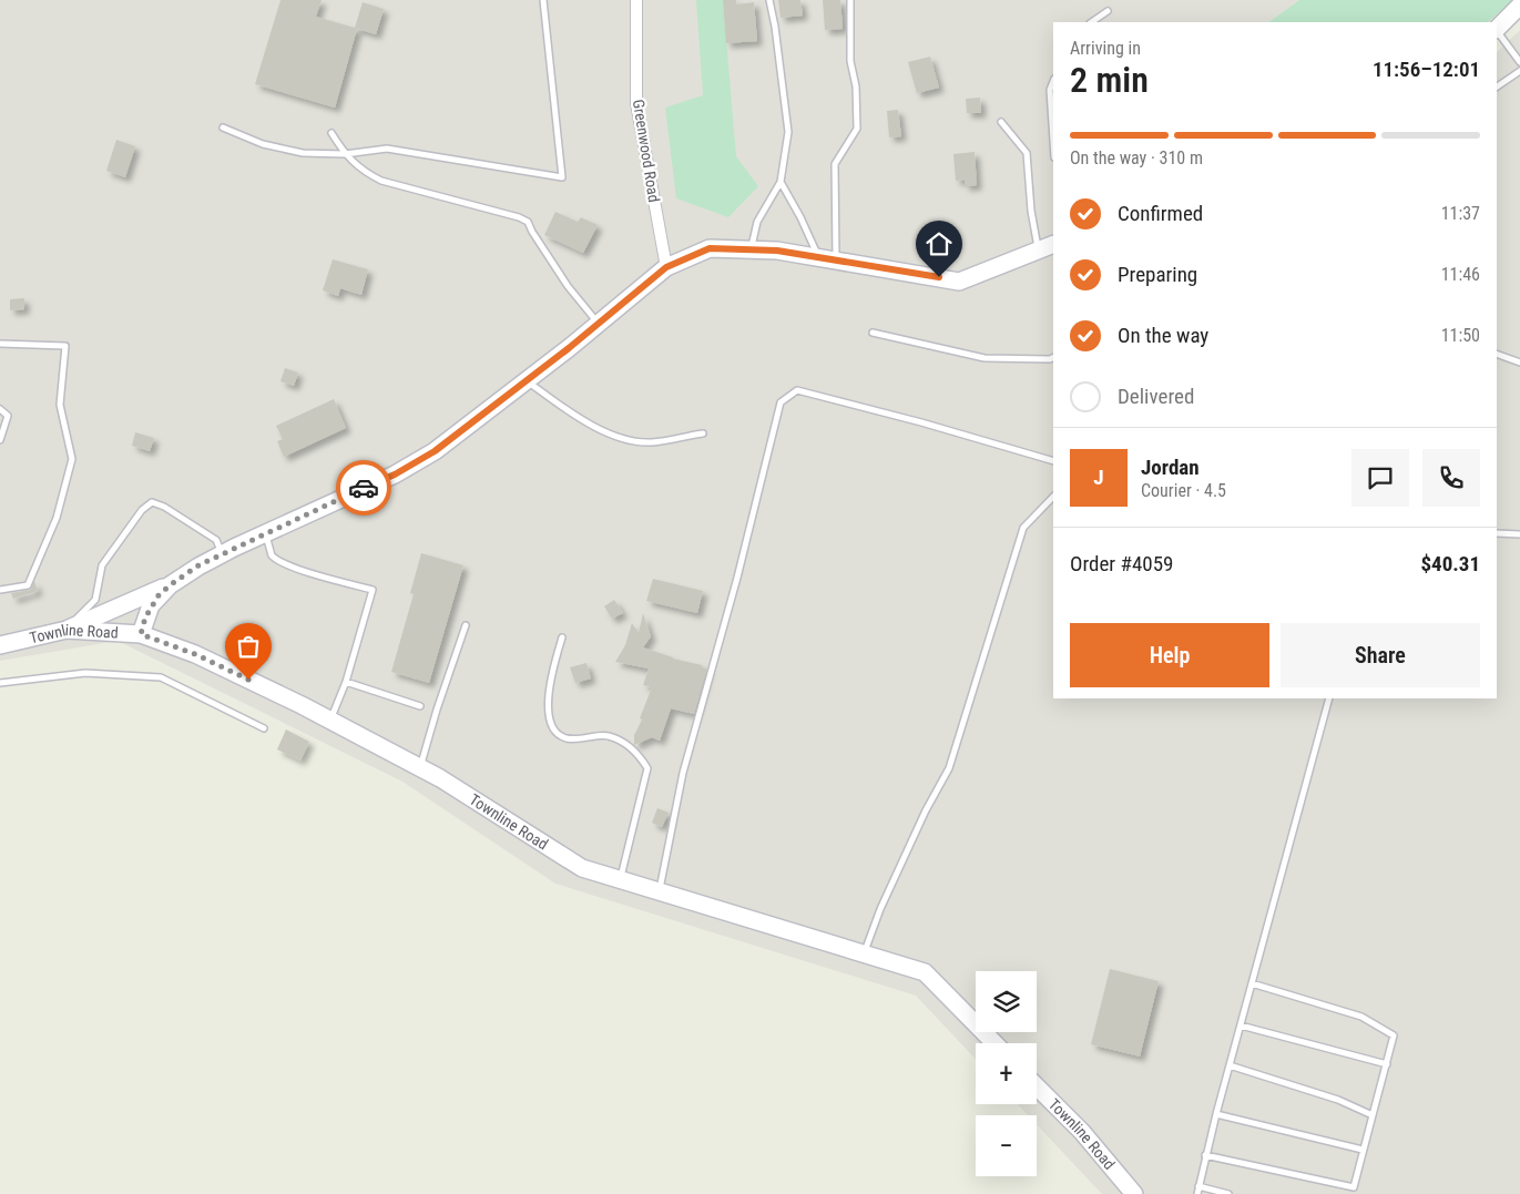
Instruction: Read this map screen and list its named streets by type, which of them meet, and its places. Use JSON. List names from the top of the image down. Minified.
{"streets":{"main road":["Townline Road"],"street":["Greenwood Road"]},"page":{"heading":["2 min","Arriving in","11:56–12:01"],"panel":["Jordan","Courier · 4.5","Order #4059","$40.31"],"bar":"On the way · 310 m","list":[["Confirmed","11:37"],["Preparing","11:46"],["On the way","11:50"],"Delivered"],"round":"J","buttons":["Help","Share"],"map_buttons":["+","−"]}}
